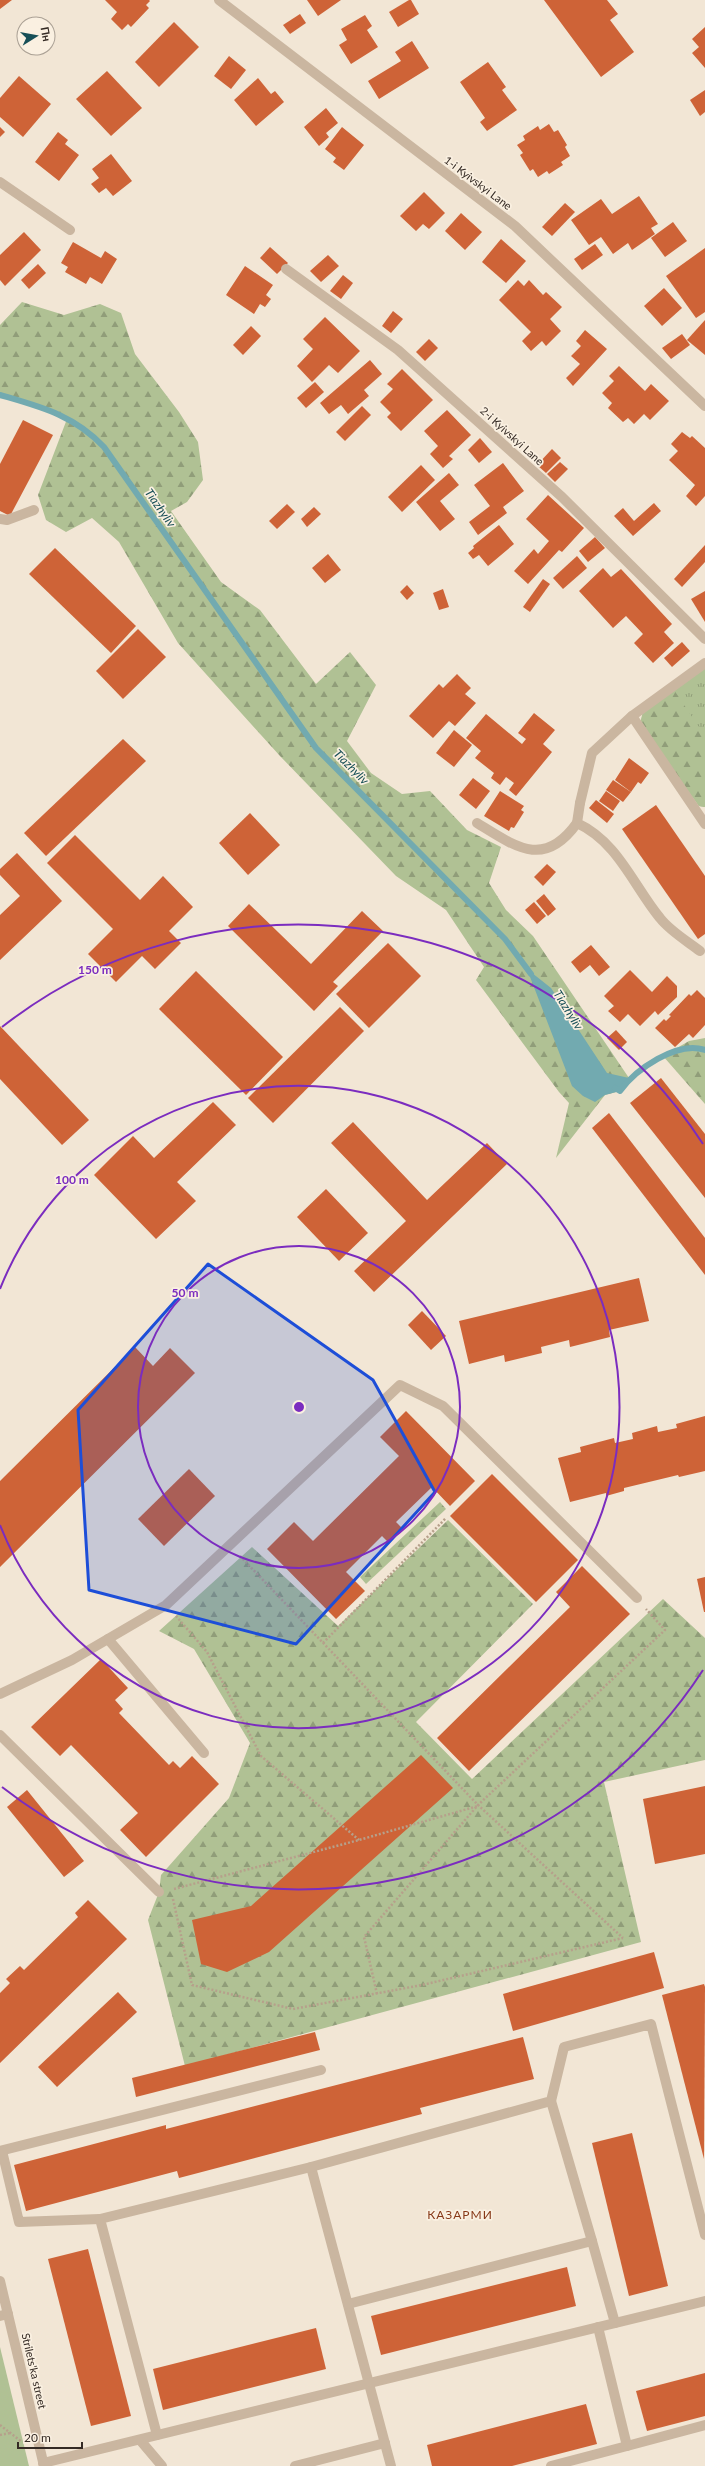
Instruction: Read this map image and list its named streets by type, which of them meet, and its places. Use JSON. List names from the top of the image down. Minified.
{"streets":{"street":["1-i Kyivskyi Lane","2-i Kyivskyi Lane","Strilets'ka street"]},"districts":["КАЗАРМИ"],"water":["Tiazhyliv"],"scale_bar":"20 m","north":"right","rings":["150 m","100 m","50 m"]}
